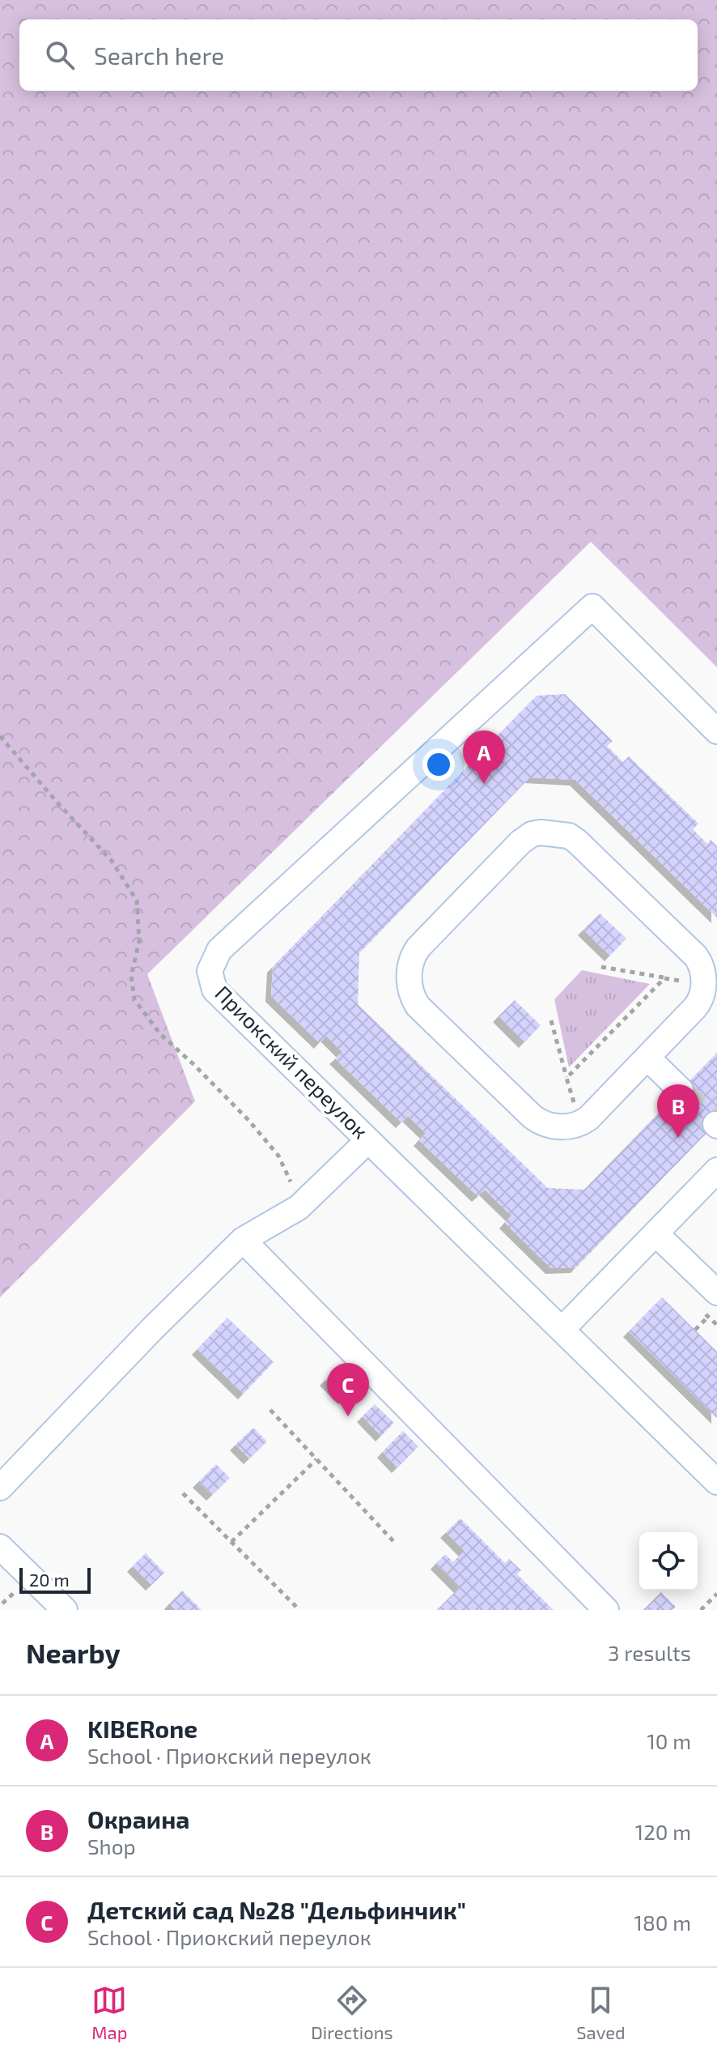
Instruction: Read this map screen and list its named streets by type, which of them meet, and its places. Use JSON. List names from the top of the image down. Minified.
{"streets":{"street":["Приокский переулок"]},"scale_bar":"20 m","page":{"search":"Search here","pins":["A","B","C"],"scale":"20 m","heading":["Nearby","3 results"],"list":[{"mark":"A","name":"KIBERone","note":"School · Приокский переулок","value":"10 m"},{"mark":"B","name":"Окраина","note":"Shop","value":"120 m"},{"mark":"C","name":"Детский сад №28 \"Дельфинчик\"","note":"School · Приокский переулок","value":"180 m"}],"nav":["Map","Directions","Saved"]}}
